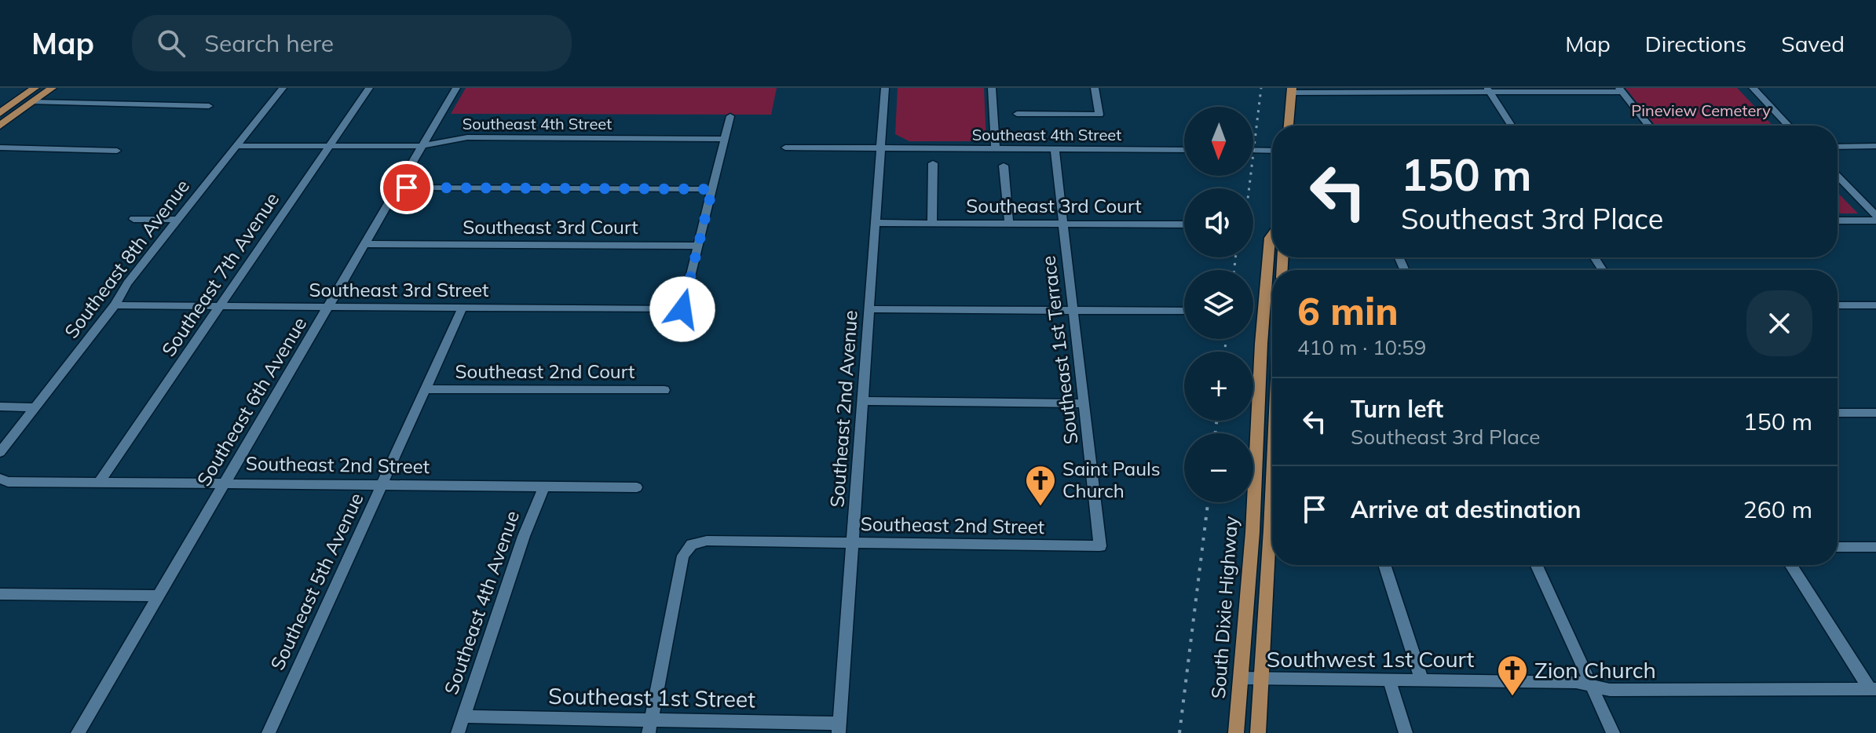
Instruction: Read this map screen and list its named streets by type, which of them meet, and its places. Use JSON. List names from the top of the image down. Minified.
{"streets":{"main road":["South Dixie Highway"],"street":["Southeast 4th Street","Southeast 3rd Court","Southeast 8th Avenue","Southeast 7th Avenue","Southeast 3rd Street","Southeast 1st Terrace","Southeast 2nd Court","Southeast 6th Avenue","Southeast 2nd Avenue","Southeast 2nd Street","Southeast 5th Avenue","Southeast 4th Avenue","Southwest 1st Court","Southeast 1st Street"]},"crossings":[["Southeast 4th Street","Southeast 8th Avenue"],["Southeast 4th Street","Southeast 7th Avenue"],["Southeast 4th Street","Southeast 1st Terrace"],["Southeast 4th Street","Southeast 6th Avenue"],["Southeast 4th Street","Southeast 2nd Avenue"],["Southeast 3rd Court","Southeast 3rd Street"],["Southeast 3rd Court","Southeast 1st Terrace"],["Southeast 3rd Court","Southeast 6th Avenue"],["Southeast 3rd Court","Southeast 2nd Avenue"],["Southeast 8th Avenue","Southeast 3rd Street"],["Southeast 7th Avenue","Southeast 3rd Street"],["Southeast 7th Avenue","Southeast 2nd Street"],["Southeast 3rd Street","Southeast 6th Avenue"],["Southeast 3rd Street","Southeast 5th Avenue"],["Southeast 1st Terrace","Southeast 2nd Street"],["Southeast 2nd Court","Southeast 5th Avenue"],["Southeast 6th Avenue","Southeast 2nd Street"],["Southeast 2nd Avenue","Southeast 2nd Street"],["Southeast 2nd Avenue","Southeast 1st Street"],["Southeast 2nd Street","Southeast 5th Avenue"],["Southeast 2nd Street","Southeast 4th Avenue"],["Southeast 2nd Street","Southeast 1st Street"],["Southeast 4th Avenue","Southeast 1st Street"],["South Dixie Highway","Southwest 1st Court"]],"parks":["Pineview Cemetery"],"places":{"church":["Saint Pauls Church","Zion Church"]},"north":"bottom","page":{"header":"Map","search":"Search here","nav":["Map","Directions","Saved"],"map_buttons":["+","−"],"turn":["150 m","Southeast 3rd Place"],"heading":["6 min","410 m · 10:59"],"list":[{"name":"Turn left","note":"Southeast 3rd Place","value":"150 m"},{"name":"Arrive at destination","value":"260 m"}]}}
